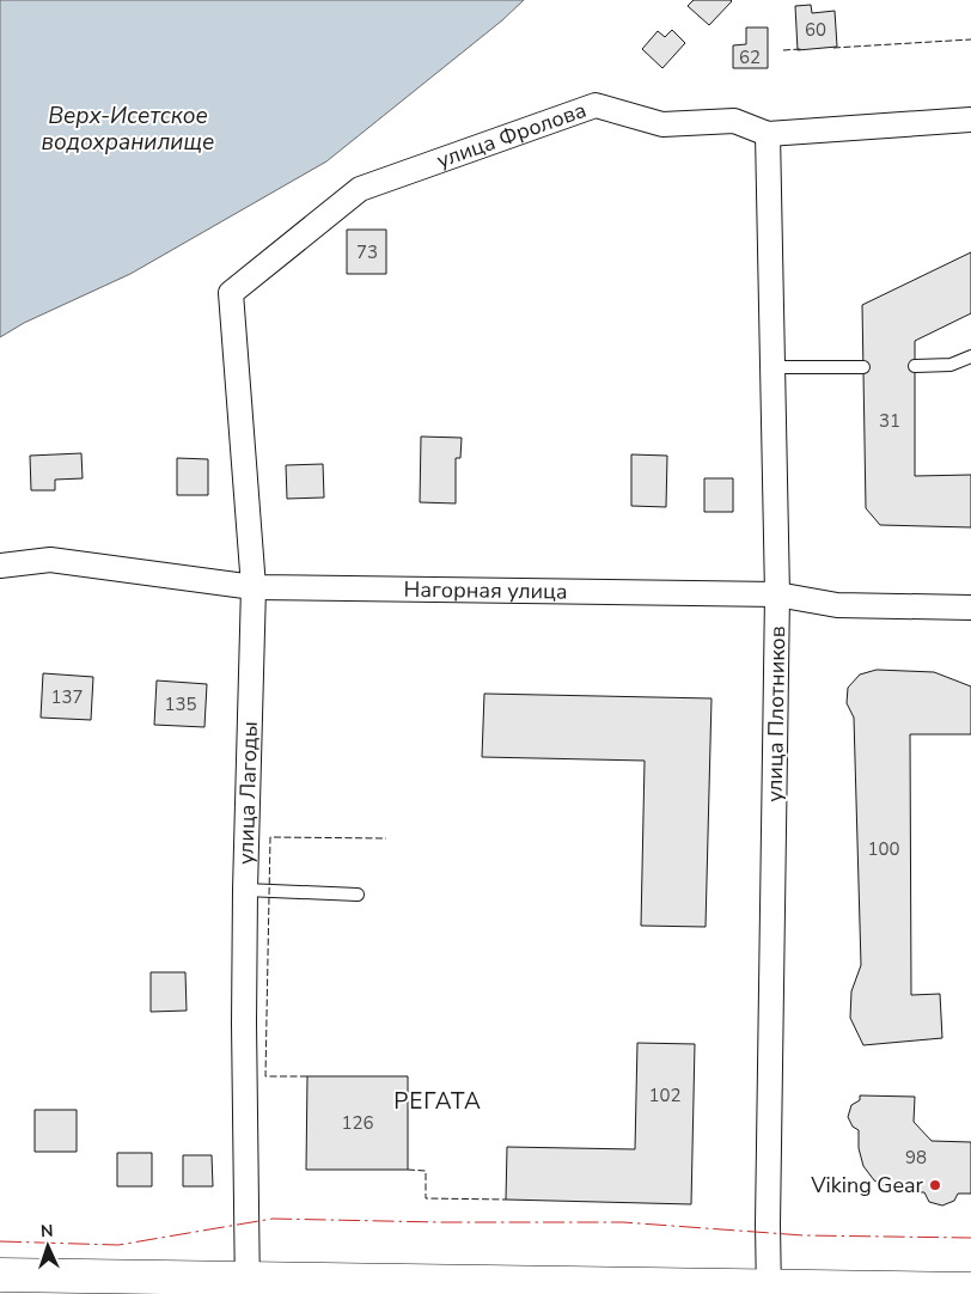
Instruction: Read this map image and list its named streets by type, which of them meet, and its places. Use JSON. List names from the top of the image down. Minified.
{"streets":{"street":["улица Фролова","Нагорная улица","улица Плотников","улица Лагоды"]},"crossings":[["улица Фролова","улица Плотников"],["улица Фролова","улица Лагоды"],["Нагорная улица","улица Плотников"],["Нагорная улица","улица Лагоды"]],"districts":["РЕГАТА"],"water":["Верх-Исетское водохранилище"],"places":["Viking Gear"],"house_numbers":["60","62","73","31","137","135","100","102","126","98"],"north":"top"}
